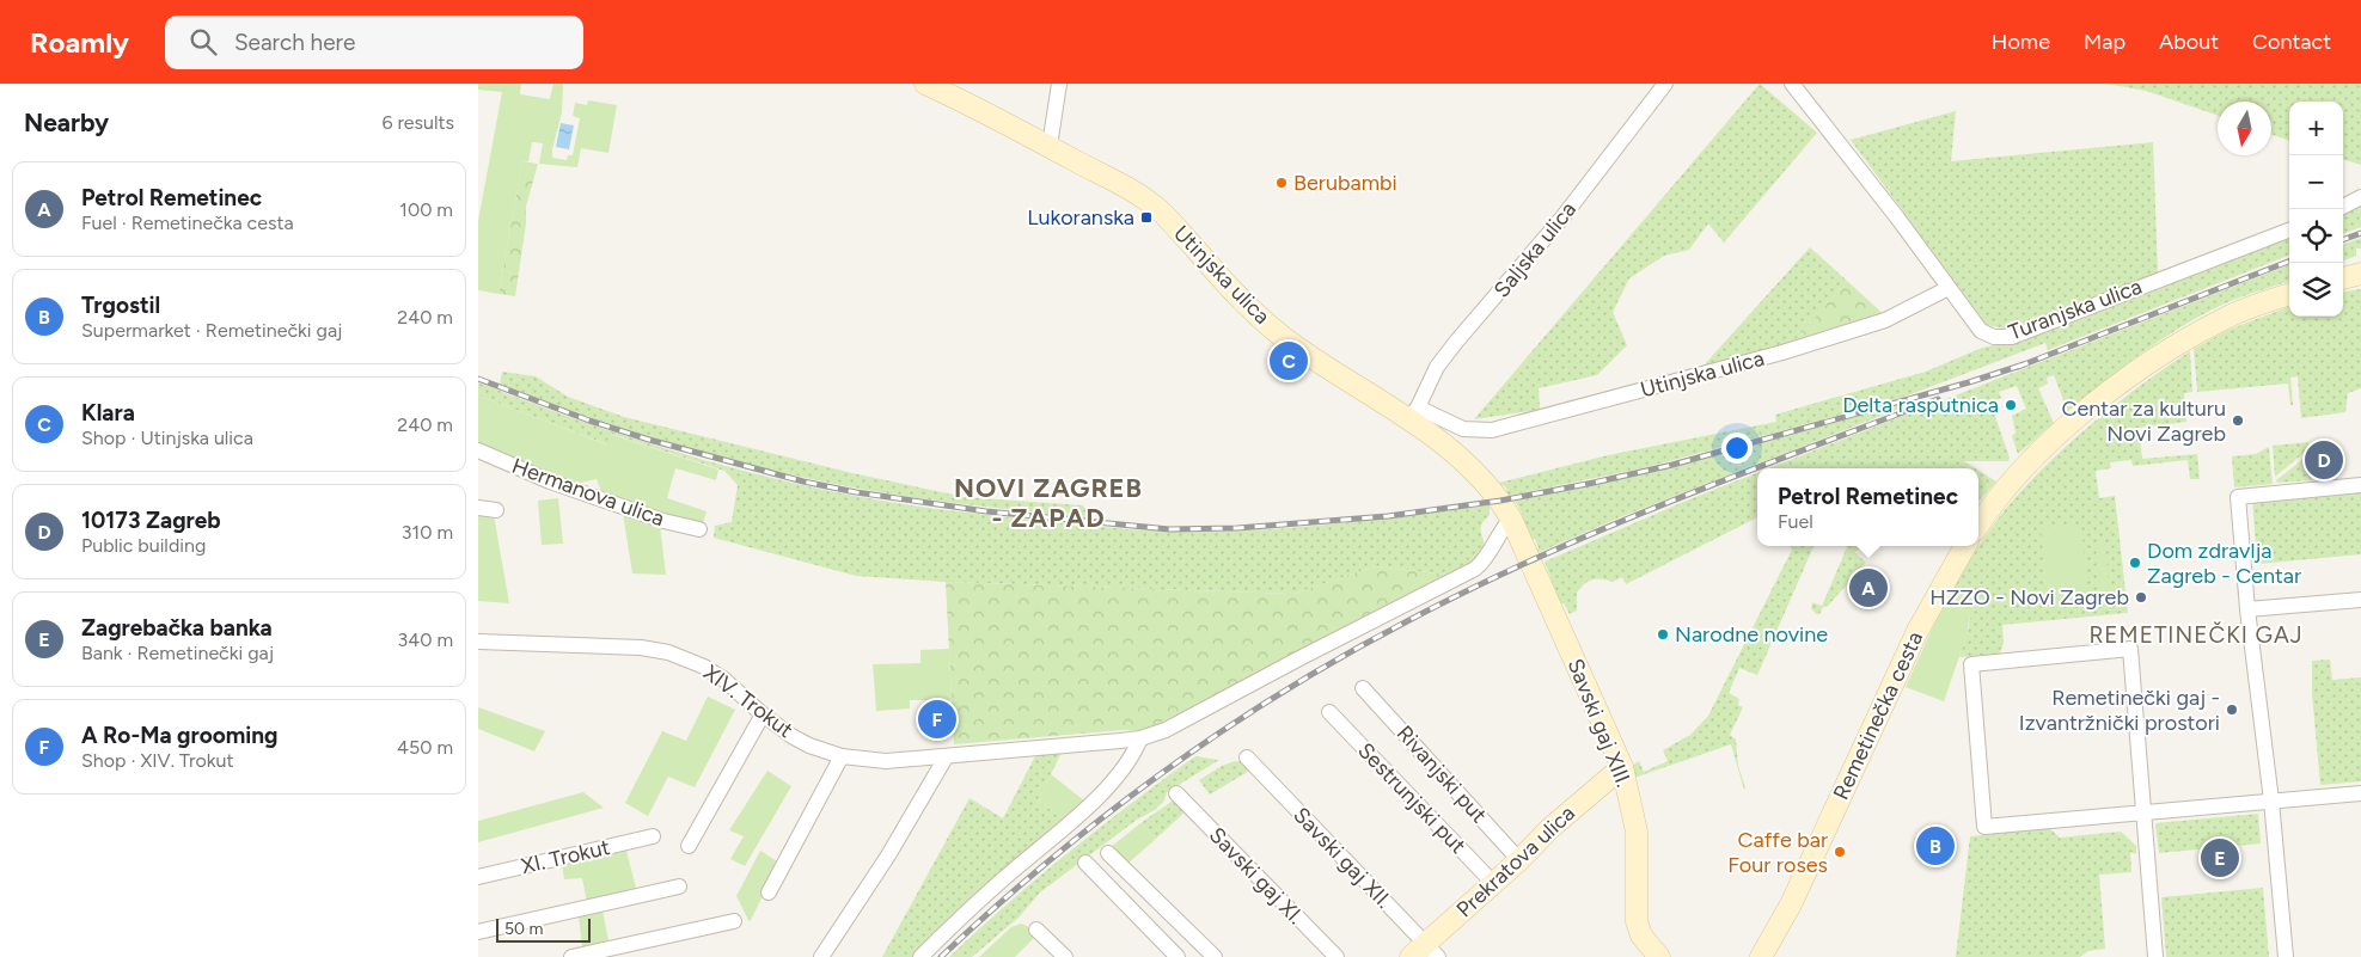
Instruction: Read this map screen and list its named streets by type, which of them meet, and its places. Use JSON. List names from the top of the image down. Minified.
{"streets":{"street":["Saljska ulica","Utinjska ulica","Turanjska ulica","Hermanova ulica","XIV. Trokut","Remetinečka cesta","Savski gaj XIII.","Rivanjski put","Sestrunjski put","XI. Trokut","Savski gaj XII.","Prekratova ulica","Savski gaj XI."]},"crossings":[["Saljska ulica","Utinjska ulica"],["Utinjska ulica","Turanjska ulica"],["Utinjska ulica","XIV. Trokut"],["Utinjska ulica","Savski gaj XIII."],["Savski gaj XIII.","Prekratova ulica"],["Rivanjski put","Prekratova ulica"],["Sestrunjski put","Prekratova ulica"],["Savski gaj XII.","Prekratova ulica"]],"districts":["NOVI ZAGREB - ZAPAD","REMETINEČKI GAJ"],"places":{"other":["Berubambi","Delta rasputnica","Centar za kulturu Novi Zagreb","Dom zdravlja Zagreb - Centar","HZZO - Novi Zagreb","Narodne novine","Remetinečki gaj - Izvantržnički prostori","Caffe bar Four roses"],"transit":["Lukoranska"]},"scale_bar":"50 m","north":"bottom","page":{"header":"Roamly","search":"Search here","nav":["Home","Map","About","Contact"],"heading":["Nearby","6 results"],"map_buttons":["+","−"],"list":[{"mark":"A","name":"Petrol Remetinec","note":"Fuel · Remetinečka cesta","value":"100 m"},{"mark":"B","name":"Trgostil","note":"Supermarket · Remetinečki gaj","value":"240 m"},{"mark":"C","name":"Klara","note":"Shop · Utinjska ulica","value":"240 m"},{"mark":"D","name":"10173 Zagreb","note":"Public building","value":"310 m"},{"mark":"E","name":"Zagrebačka banka","note":"Bank · Remetinečki gaj","value":"340 m"},{"mark":"F","name":"A Ro-Ma grooming","note":"Shop · XIV. Trokut","value":"450 m"}],"pins":["C","D","A","F","B","E"],"popup":["Petrol Remetinec","Fuel"],"scale":"50 m"}}
